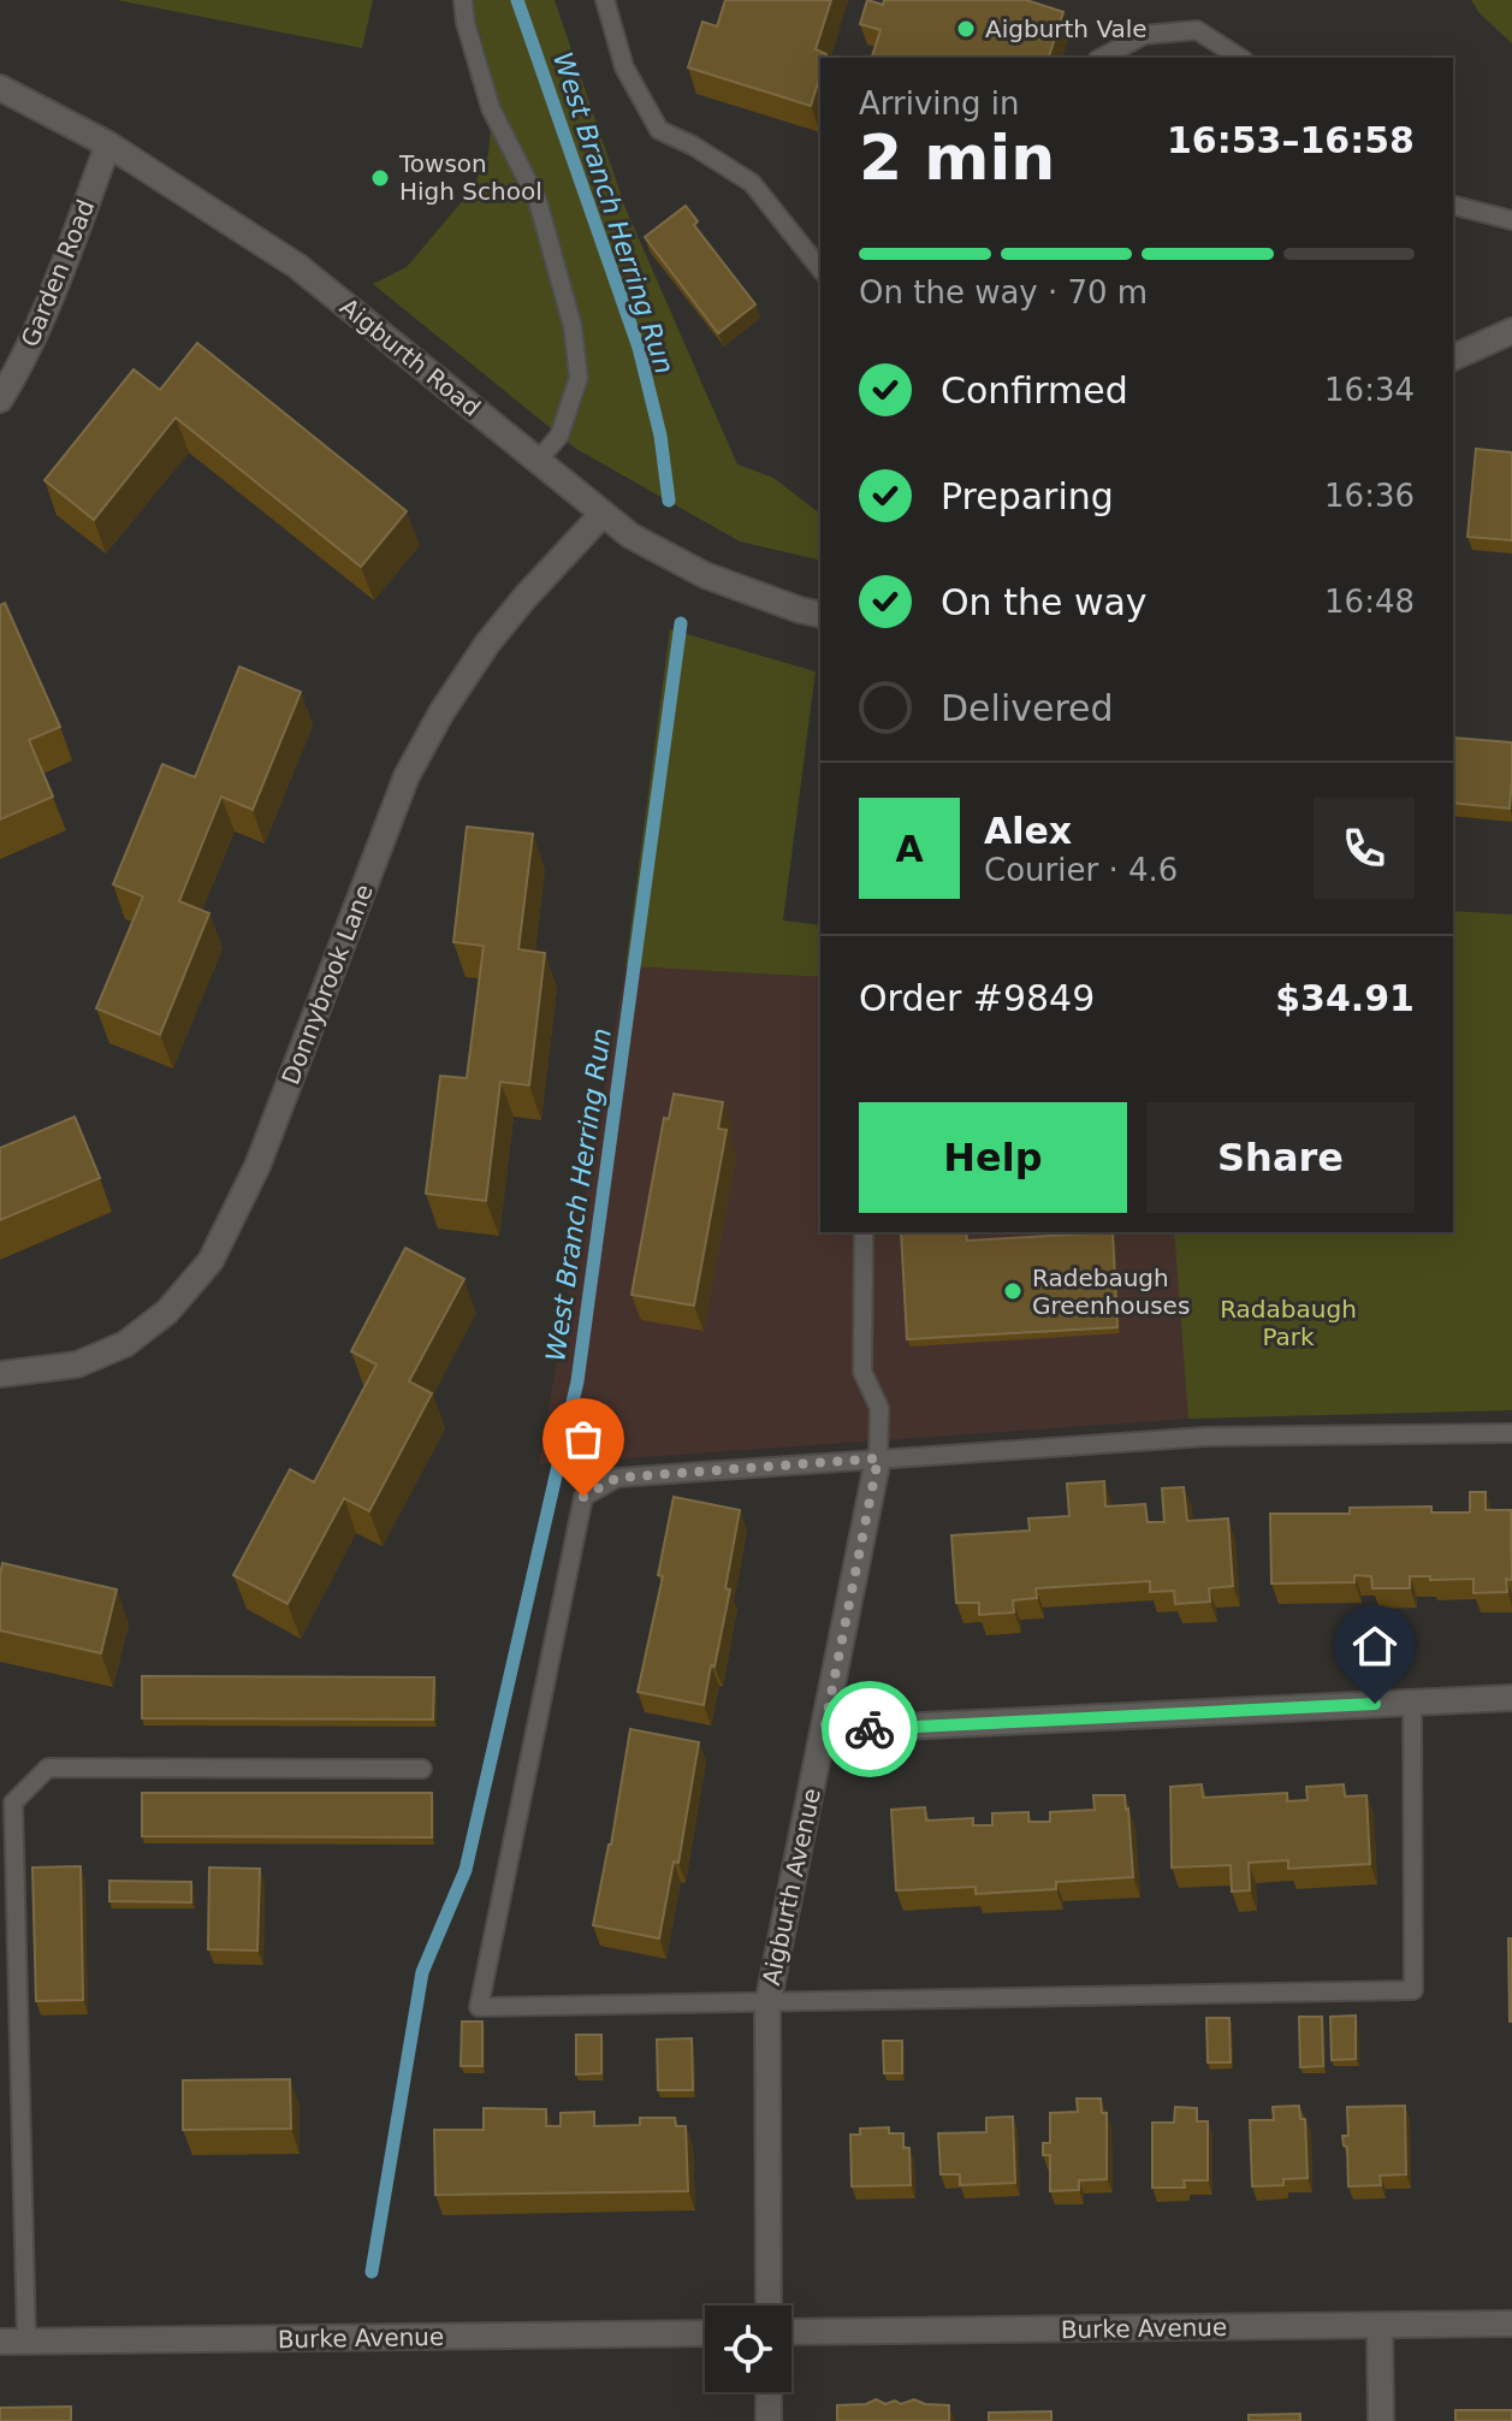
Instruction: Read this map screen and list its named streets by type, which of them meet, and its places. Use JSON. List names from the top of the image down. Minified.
{"streets":{"street":["Garden Road","Aigburth Road","Donnybrook Lane","Aigburth Avenue","Burke Avenue"]},"crossings":[["Garden Road","Aigburth Road"],["Aigburth Road","Donnybrook Lane"]],"water":["West Branch Herring Run"],"parks":["Radabaugh Park"],"places":["Aigburth Vale","Towson High School","Radebaugh Greenhouses"],"page":{"heading":["2 min","Arriving in","16:53–16:58"],"panel":["Alex","Courier · 4.6","Order #9849","$34.91"],"bar":"On the way · 70 m","list":[["Confirmed","16:34"],["Preparing","16:36"],["On the way","16:48"],"Delivered"],"round":"A","buttons":["Help","Share"]}}
